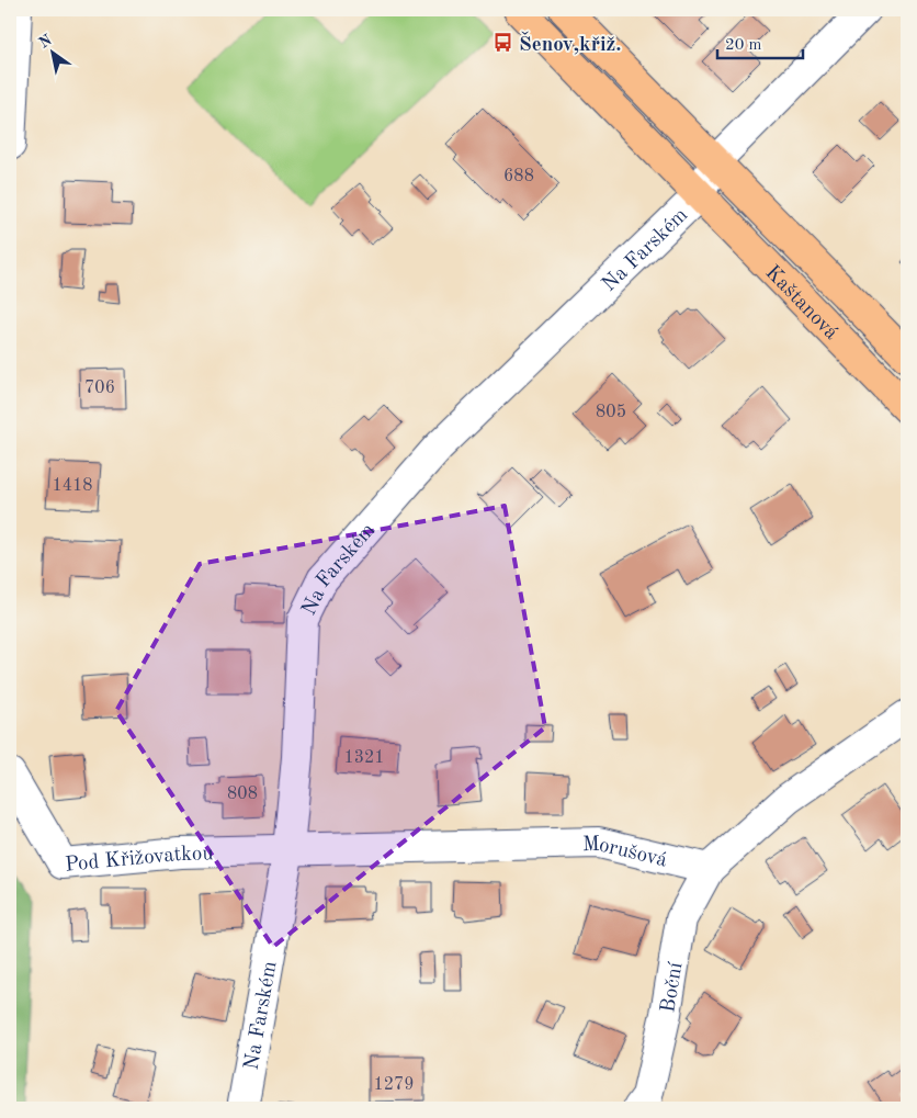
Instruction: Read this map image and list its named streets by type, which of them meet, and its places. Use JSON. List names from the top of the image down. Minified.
{"streets":{"main road":["Kaštanová"],"street":["Na Farském","Morušová","Pod Křižovatkou","Boční"]},"crossings":[["Na Farském","Kaštanová"],["Na Farském","Morušová"],["Na Farském","Pod Křižovatkou"],["Morušová","Pod Křižovatkou"],["Morušová","Boční"]],"places":{"bus stop":["Šenov,křiž."]},"house_numbers":["688","706","805","1418","1321","808","1279"],"scale_bar":"20 m","north":"top left"}
